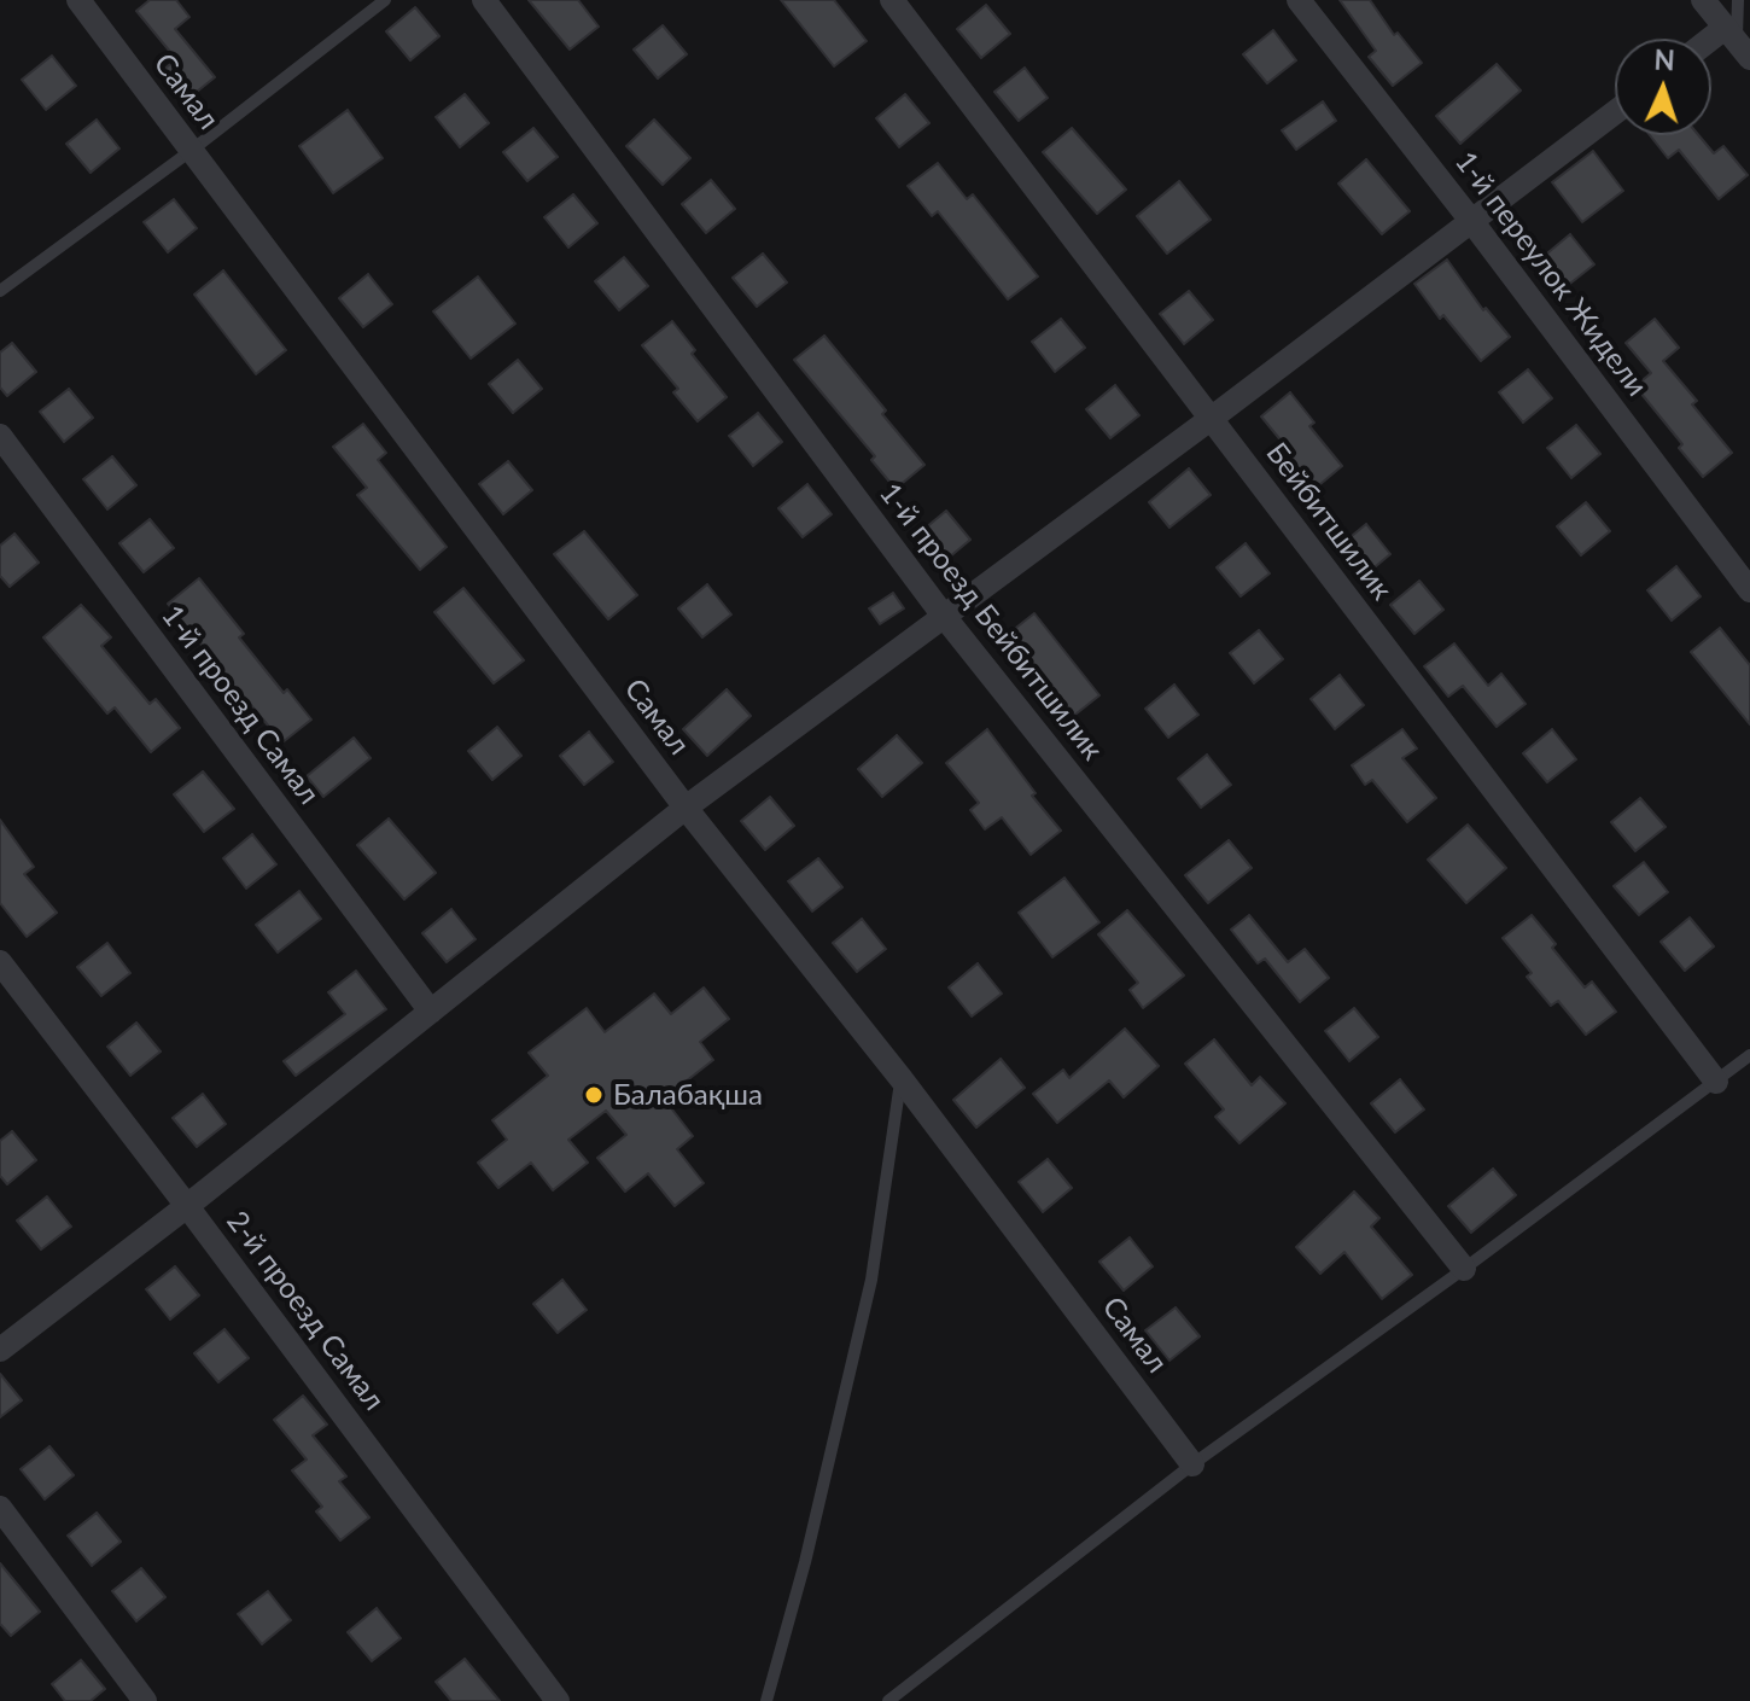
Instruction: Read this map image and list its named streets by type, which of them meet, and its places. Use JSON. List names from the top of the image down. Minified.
{"streets":{"street":["Самал","1-й переулок Жидели","Бейбитшилик","1-й проезд Бейбитшилик","1-й проезд Самал","2-й проезд Самал"]},"places":["Балабақша"],"north":"top"}
